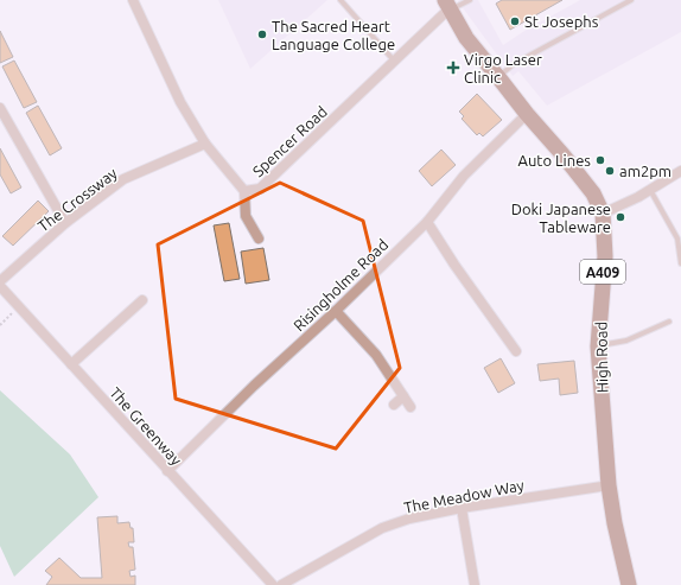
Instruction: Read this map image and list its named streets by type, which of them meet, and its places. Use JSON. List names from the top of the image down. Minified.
{"streets":{"main road":["A409","High Road"],"street":["Spencer Road","The Crossway","Risingholme Road","The Greenway","The Meadow Way"]},"crossings":[["Spencer Road","The Crossway"],["Spencer Road","High Road"],["Risingholme Road","High Road"],["Risingholme Road","The Greenway"],["High Road","The Meadow Way"]],"places":{"other":["St Josephs","The Sacred Heart Language College","Auto Lines","am2pm","Doki Japanese Tableware"],"health":["Virgo Laser Clinic"]}}
